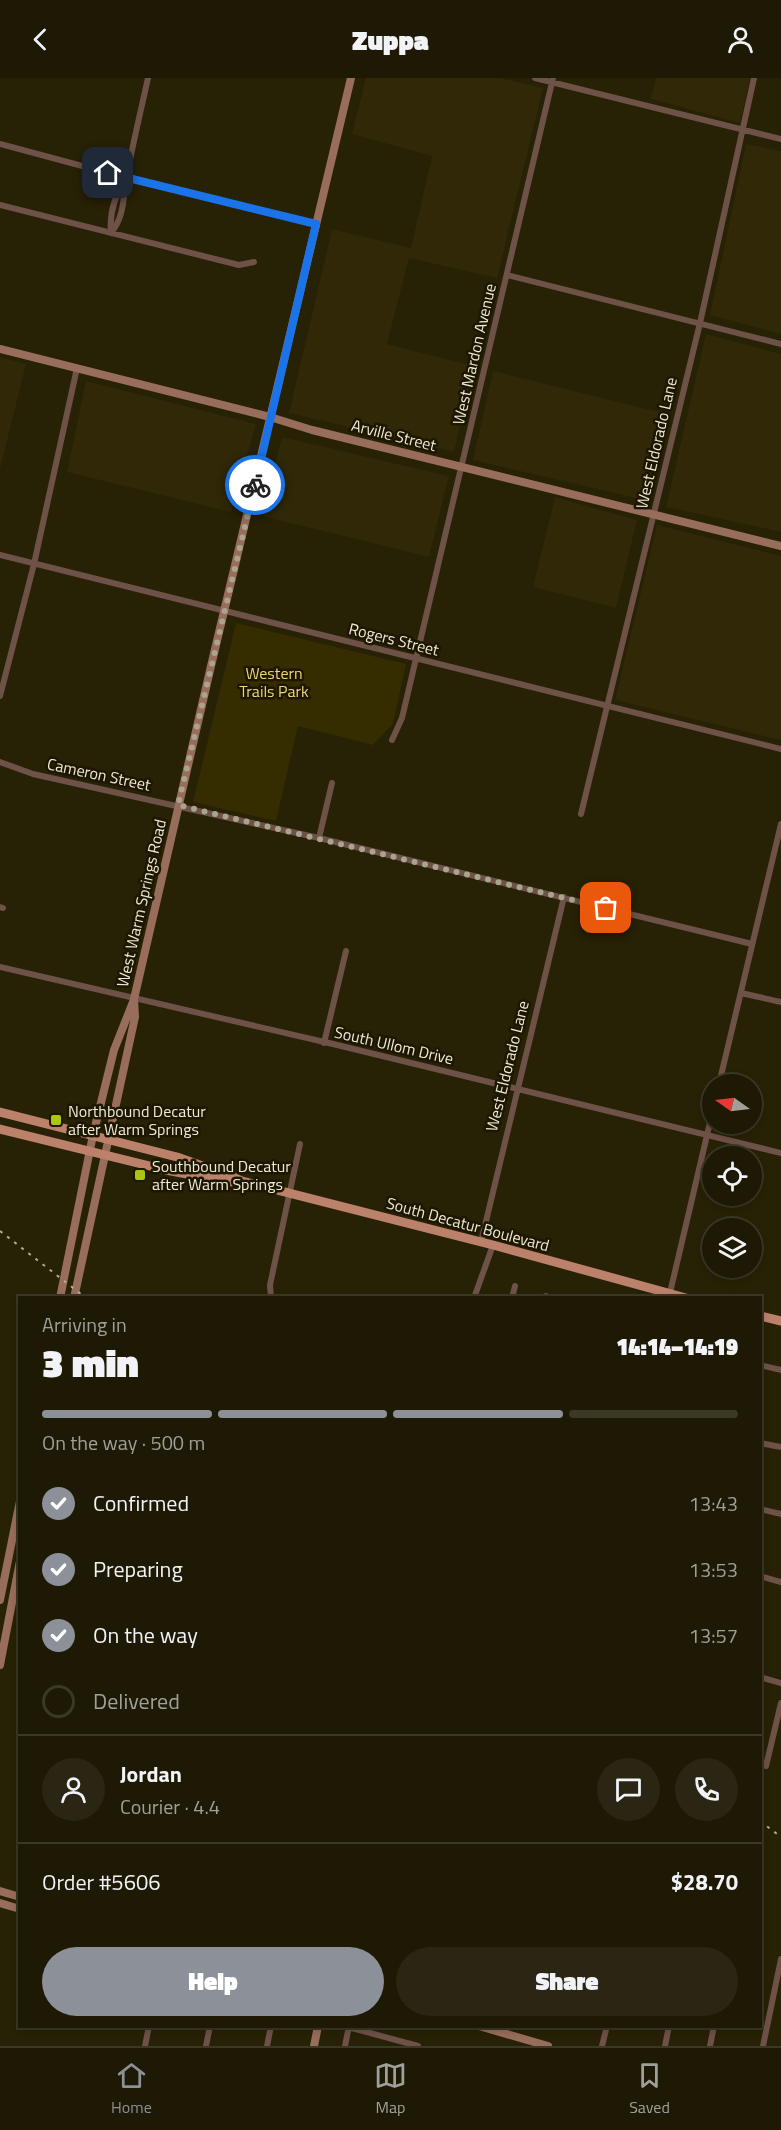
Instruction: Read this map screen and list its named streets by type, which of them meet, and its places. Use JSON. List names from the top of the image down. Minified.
{"streets":{"main road":["Arville Street","West Warm Springs Road","South Decatur Boulevard"],"street":["West Mardon Avenue","West Eldorado Lane","Rogers Street","Cameron Street","South Ullom Drive"]},"crossings":[["West Mardon Avenue","Arville Street"],["West Mardon Avenue","Rogers Street"],["Arville Street","West Eldorado Lane"],["Arville Street","West Warm Springs Road"],["West Eldorado Lane","Rogers Street"],["West Eldorado Lane","Cameron Street"],["West Eldorado Lane","South Ullom Drive"],["West Eldorado Lane","South Decatur Boulevard"],["Rogers Street","West Warm Springs Road"],["Cameron Street","West Warm Springs Road"],["West Warm Springs Road","South Ullom Drive"],["West Warm Springs Road","South Decatur Boulevard"]],"parks":["Western Trails Park"],"places":{"transit":["Northbound Decatur after Warm Springs","Southbound Decatur after Warm Springs"]},"north":"left","page":{"header":"Zuppa","heading":["3 min","Arriving in","14:14–14:19"],"panel":["Jordan","Courier · 4.4","Order #5606","$28.70"],"bar":"On the way · 500 m","list":[["Confirmed","13:43"],["Preparing","13:53"],["On the way","13:57"],"Delivered"],"buttons":["Help","Share"],"tabs":["Home","Map","Saved"]}}
